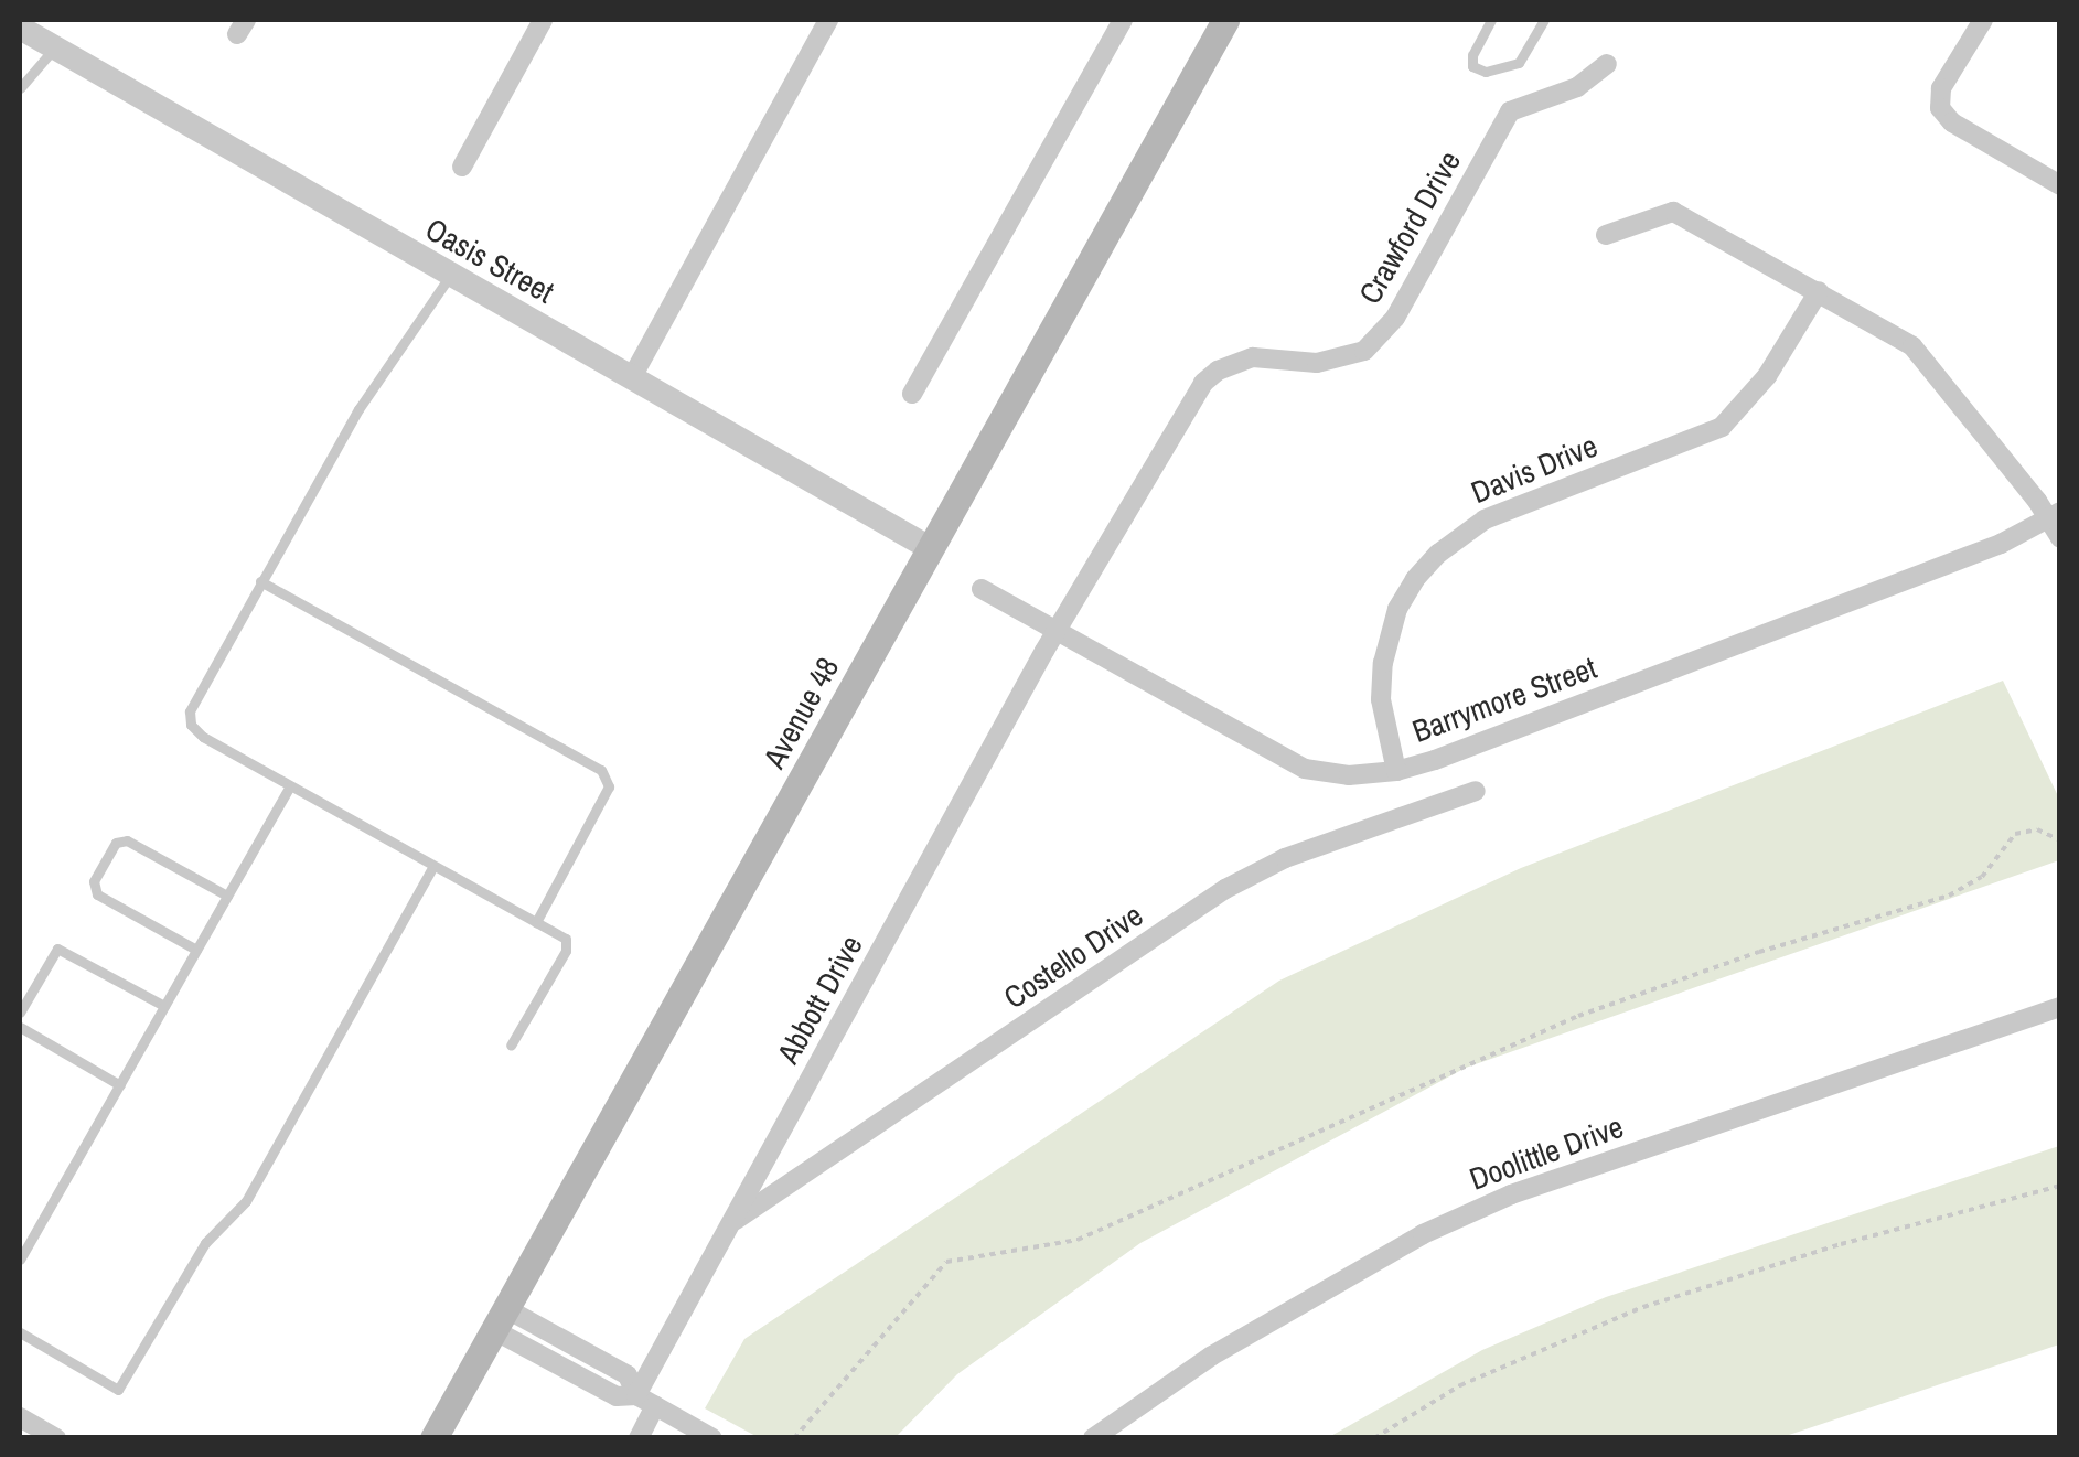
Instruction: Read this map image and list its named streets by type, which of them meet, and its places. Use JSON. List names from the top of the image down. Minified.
{"streets":{"main road":["Avenue 48"],"street":["Crawford Drive","Oasis Street","Davis Drive","Barrymore Street","Costello Drive","Abbott Drive","Doolittle Drive"]},"crossings":[["Crawford Drive","Barrymore Street"],["Crawford Drive","Abbott Drive"],["Oasis Street","Avenue 48"],["Davis Drive","Barrymore Street"],["Barrymore Street","Abbott Drive"],["Costello Drive","Abbott Drive"]]}
